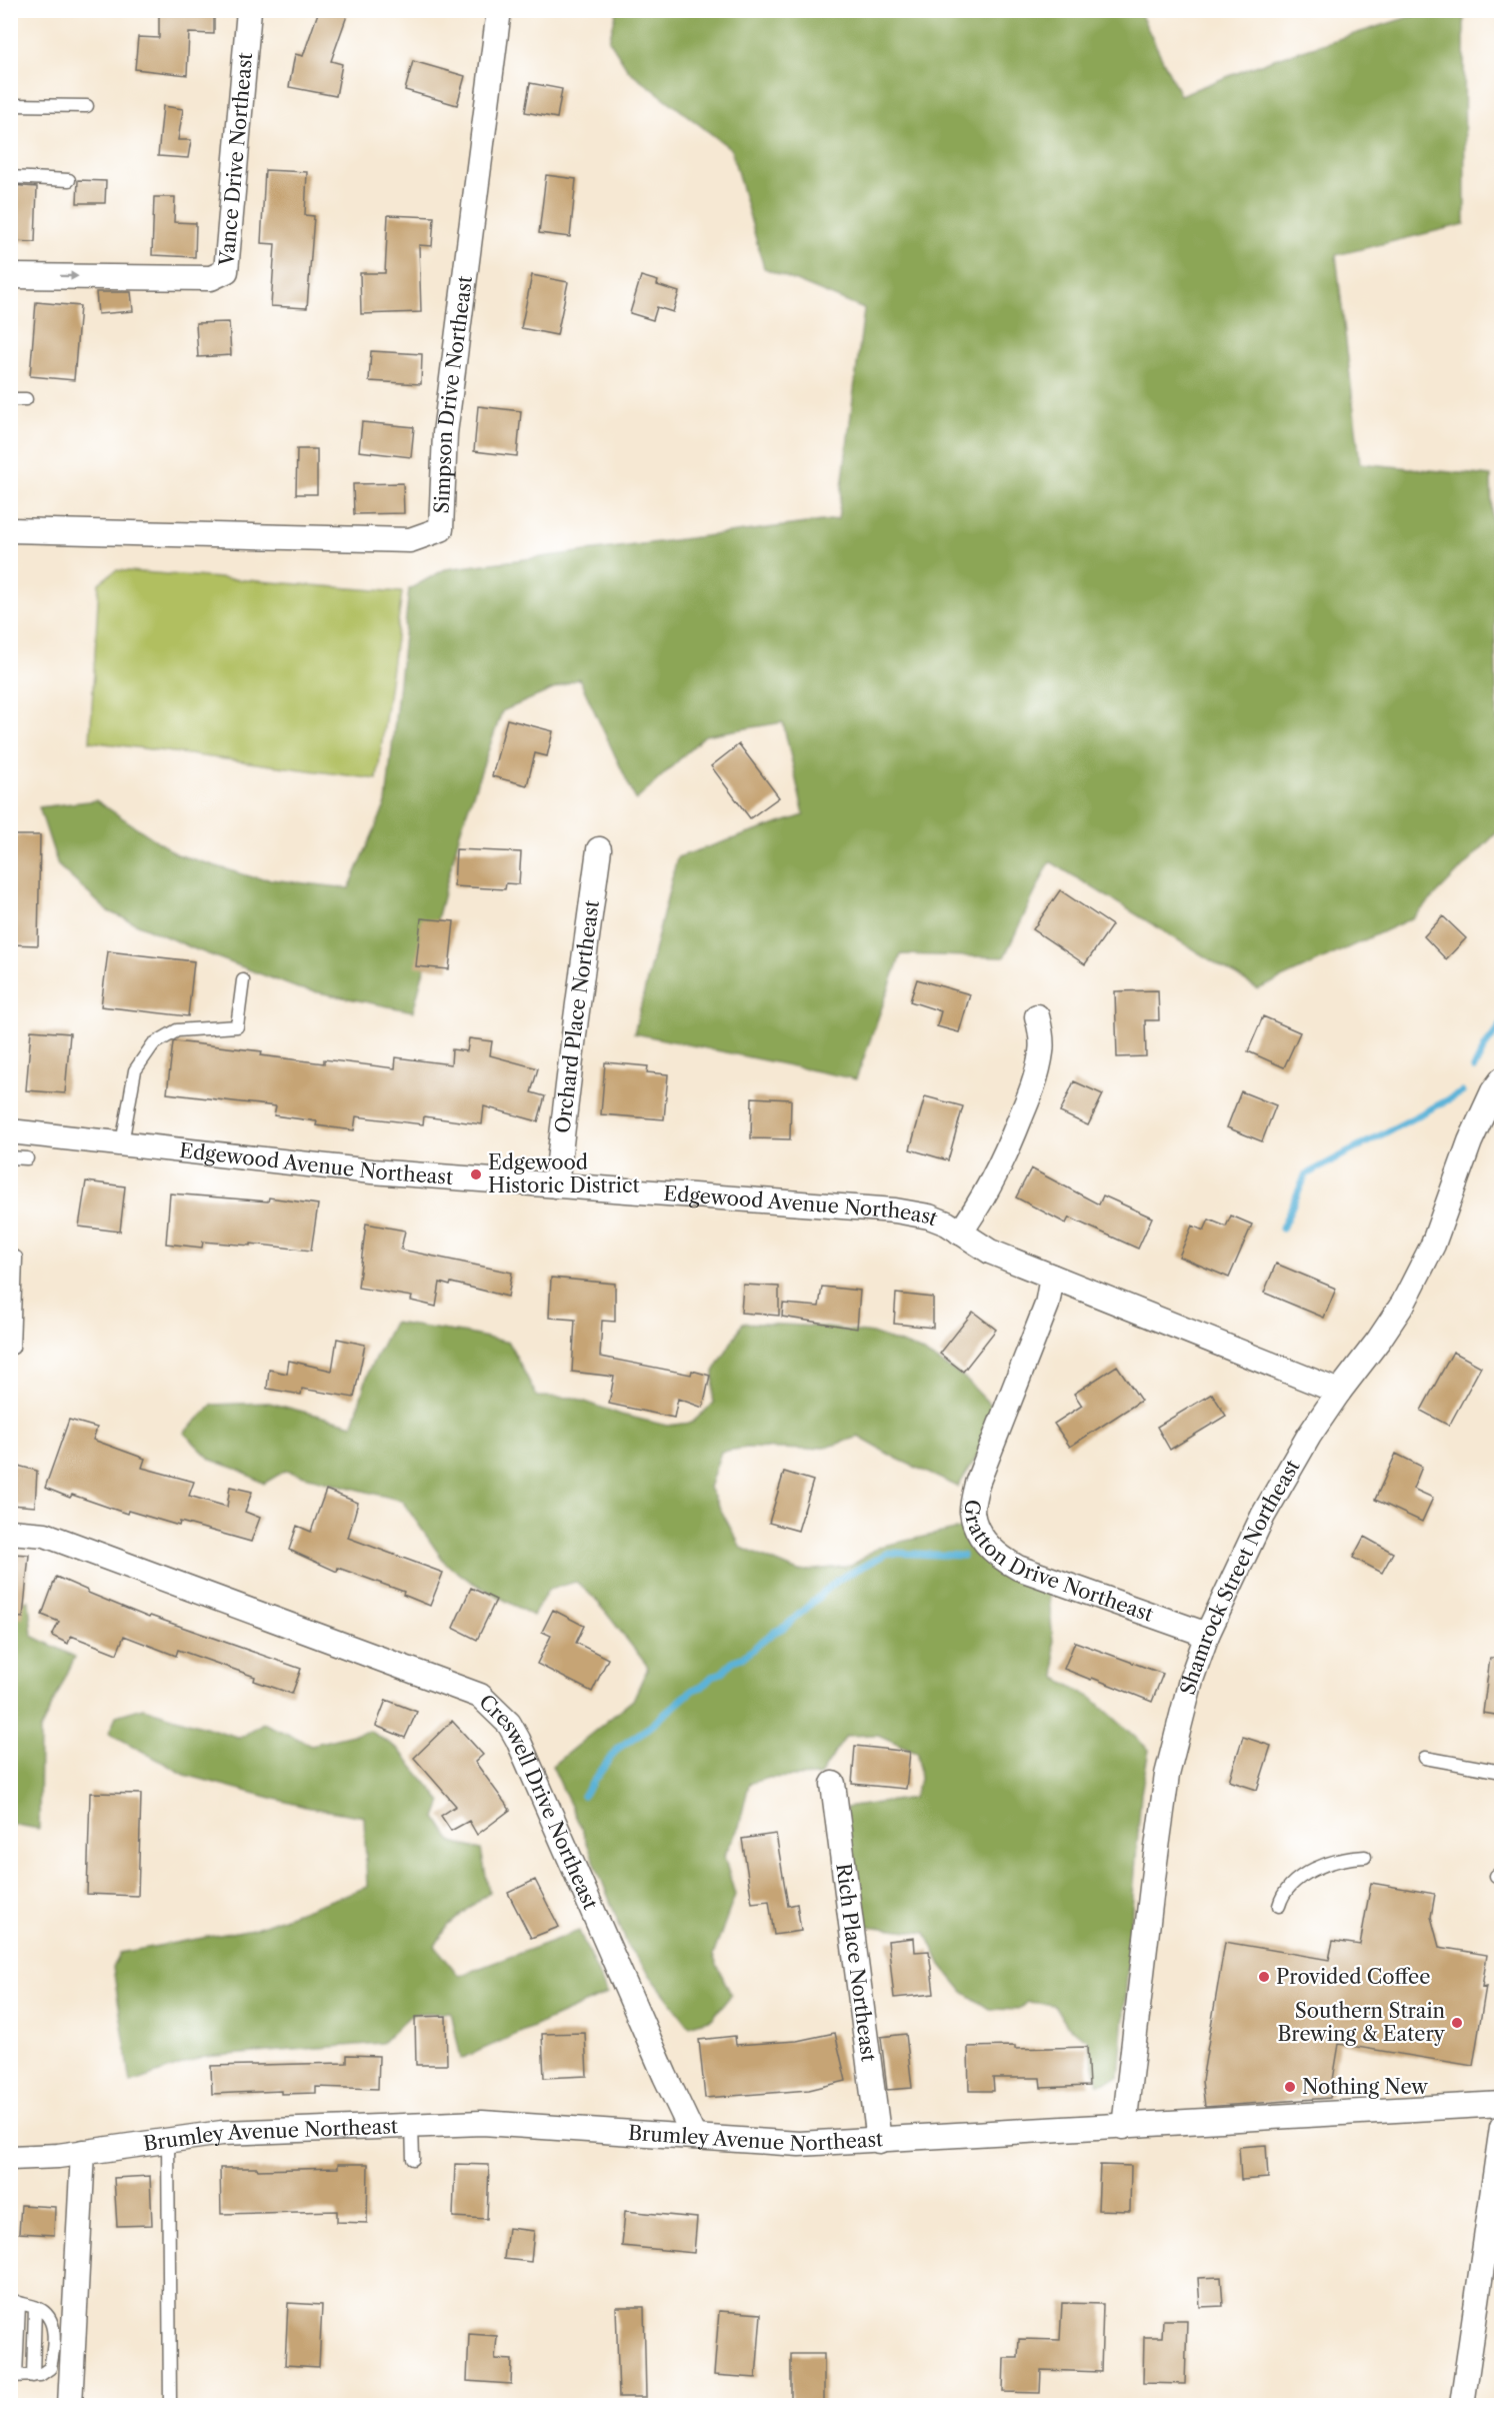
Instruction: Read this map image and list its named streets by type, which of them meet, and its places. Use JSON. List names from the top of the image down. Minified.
{"streets":{"street":["Vance Drive Northeast","Simpson Drive Northeast","Orchard Place Northeast","Edgewood Avenue Northeast","Gratton Drive Northeast","Shamrock Street Northeast","Creswell Drive Northeast","Rich Place Northeast","Brumley Avenue Northeast"]},"crossings":[["Orchard Place Northeast","Edgewood Avenue Northeast"],["Edgewood Avenue Northeast","Gratton Drive Northeast"],["Edgewood Avenue Northeast","Shamrock Street Northeast"],["Gratton Drive Northeast","Shamrock Street Northeast"],["Shamrock Street Northeast","Brumley Avenue Northeast"],["Creswell Drive Northeast","Brumley Avenue Northeast"],["Rich Place Northeast","Brumley Avenue Northeast"]],"places":["Edgewood Historic District","Provided Coffee","Southern Strain Brewing & Eatery","Nothing New"]}
